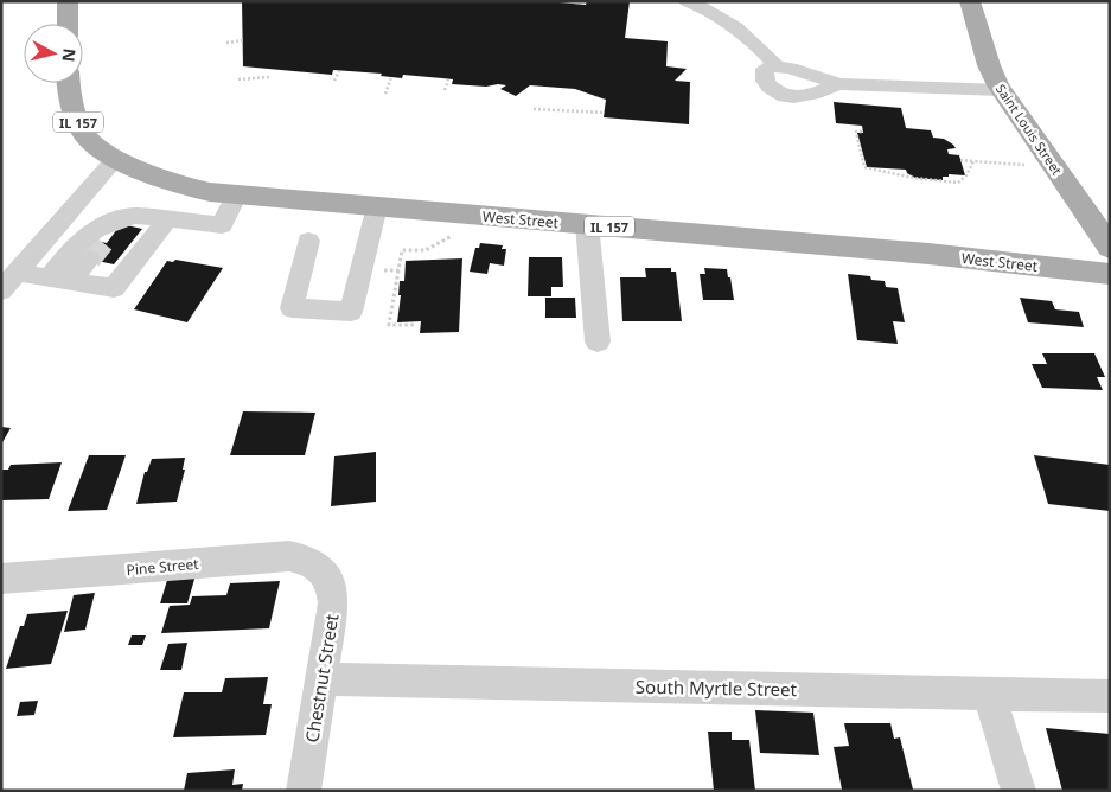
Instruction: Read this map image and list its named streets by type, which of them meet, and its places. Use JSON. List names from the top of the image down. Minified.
{"streets":{"main road":["IL 157","Saint Louis Street","West Street"],"street":["Pine Street","Chestnut Street","South Myrtle Street"]},"crossings":[["IL 157","West Street"],["Pine Street","Chestnut Street"],["Chestnut Street","South Myrtle Street"]],"north":"right"}
